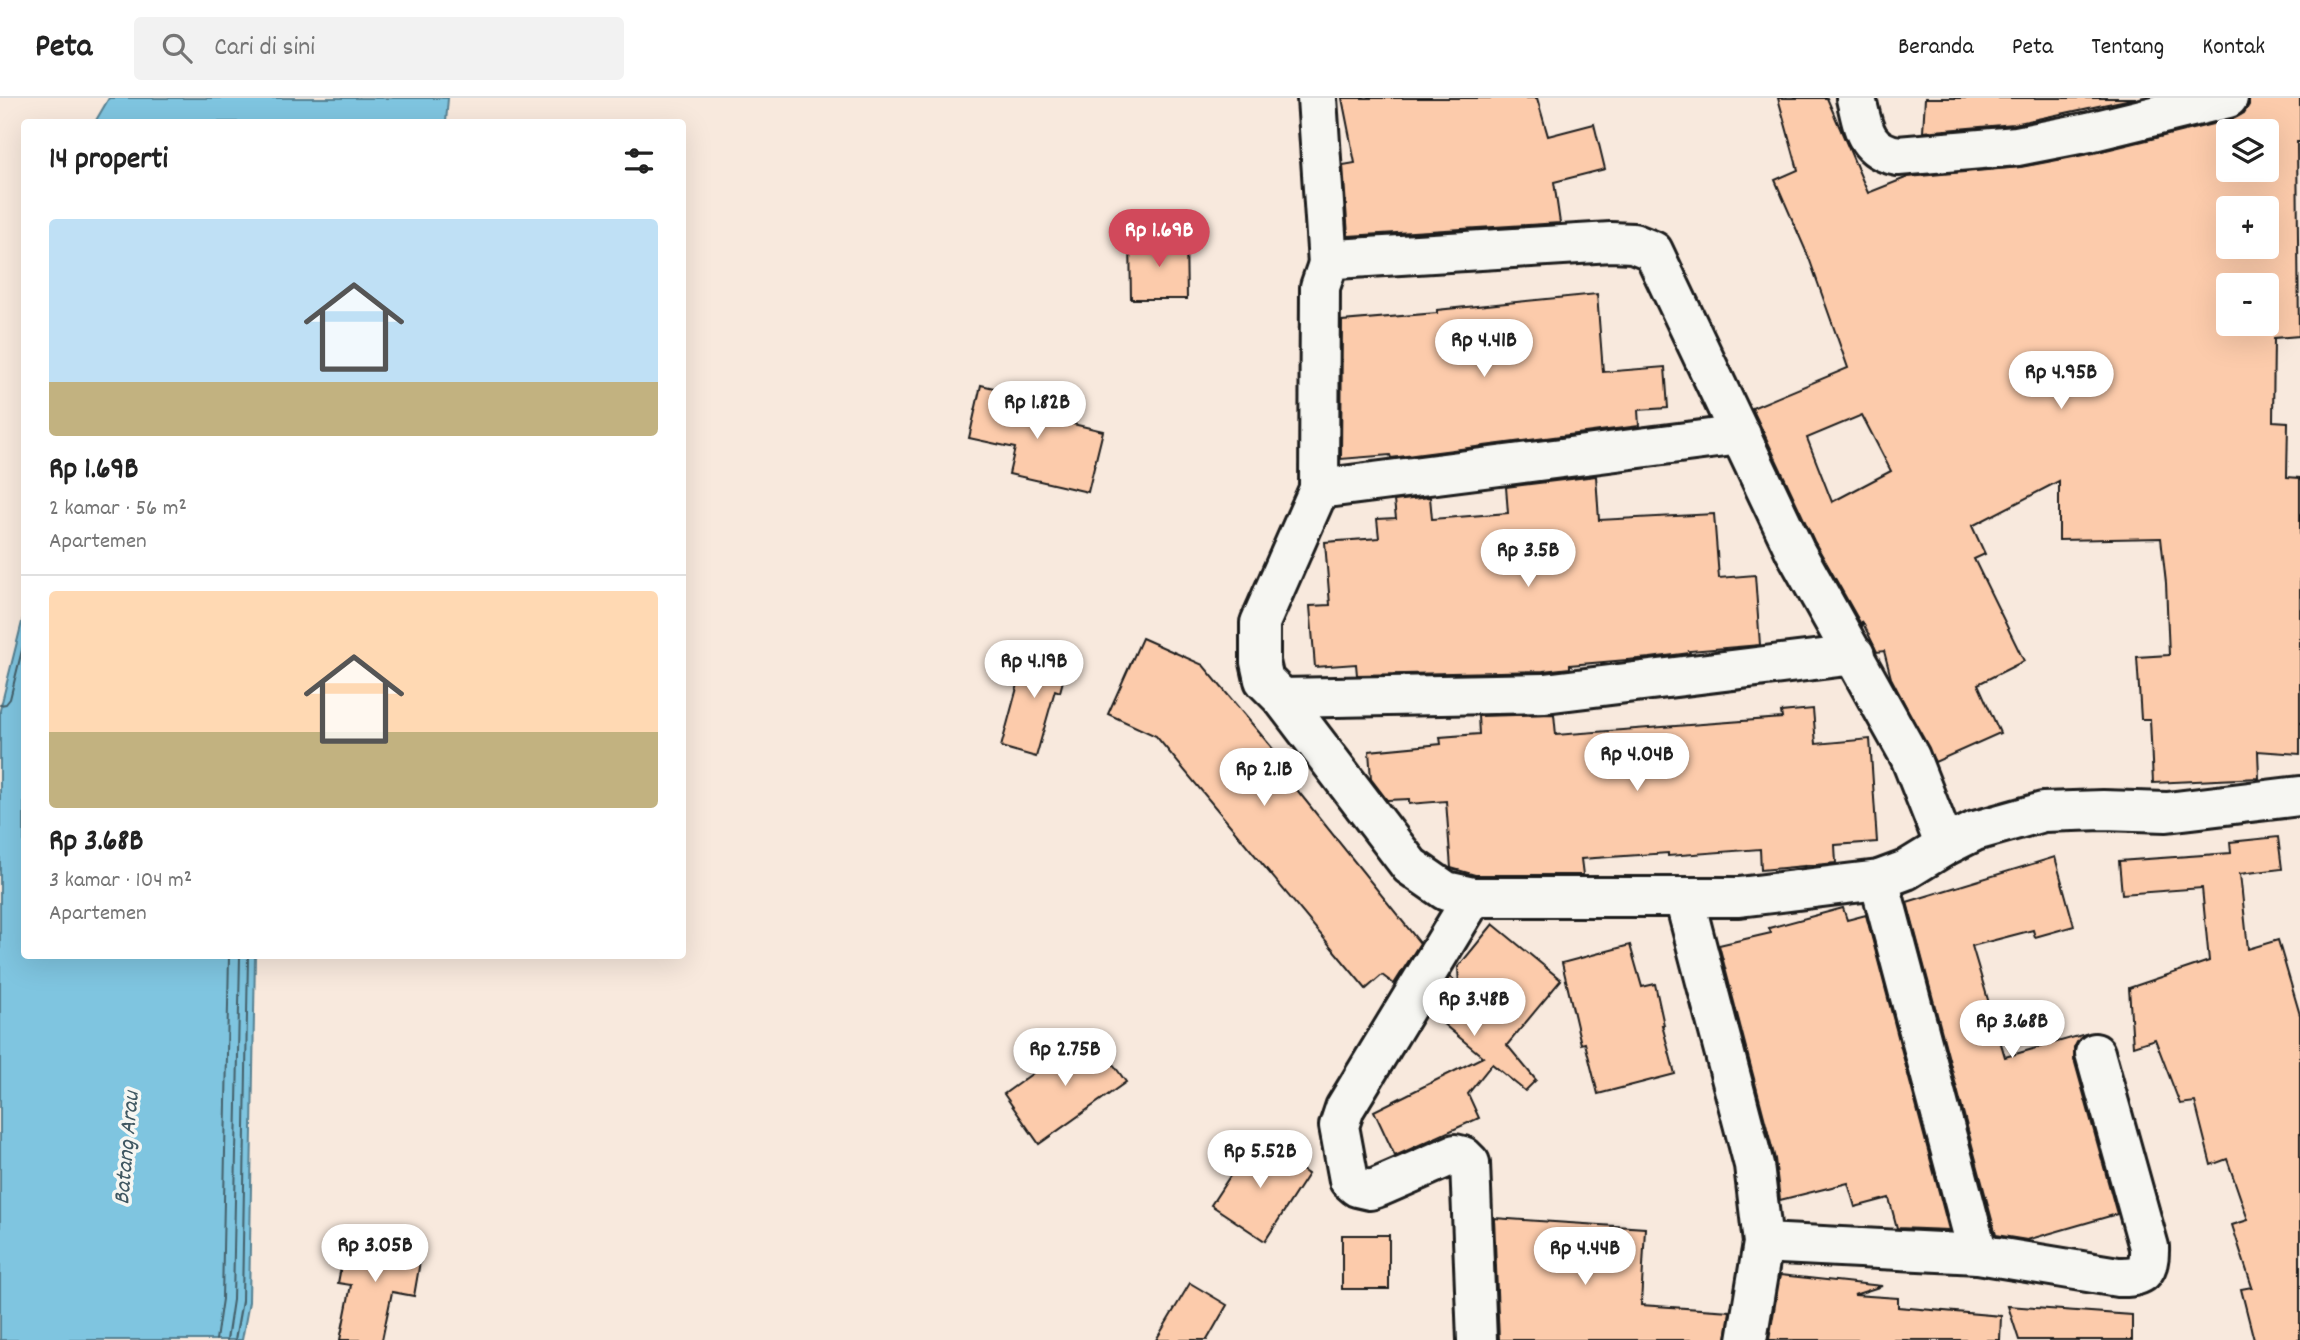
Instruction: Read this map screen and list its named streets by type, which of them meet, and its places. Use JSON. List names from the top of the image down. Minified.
{"water":["Batang Arau"],"page":{"header":"Peta","search":"Cari di sini","nav":["Beranda","Peta","Tentang","Kontak"],"map_buttons":["+","−"],"heading":"14 properti","list":[{"name":"Rp 1.69B","note":"2 kamar · 56 m² · Apartemen"},{"name":"Rp 3.68B","note":"3 kamar · 104 m² · Apartemen"}],"price":["Rp 1.69B","Rp 4.41B","Rp 4.95B","Rp 1.82B","Rp 3.5B","Rp 4.19B","Rp 4.04B","Rp 2.1B","Rp 3.48B","Rp 3.68B","Rp 2.75B","Rp 5.52B","Rp 3.05B","Rp 4.44B"]}}
